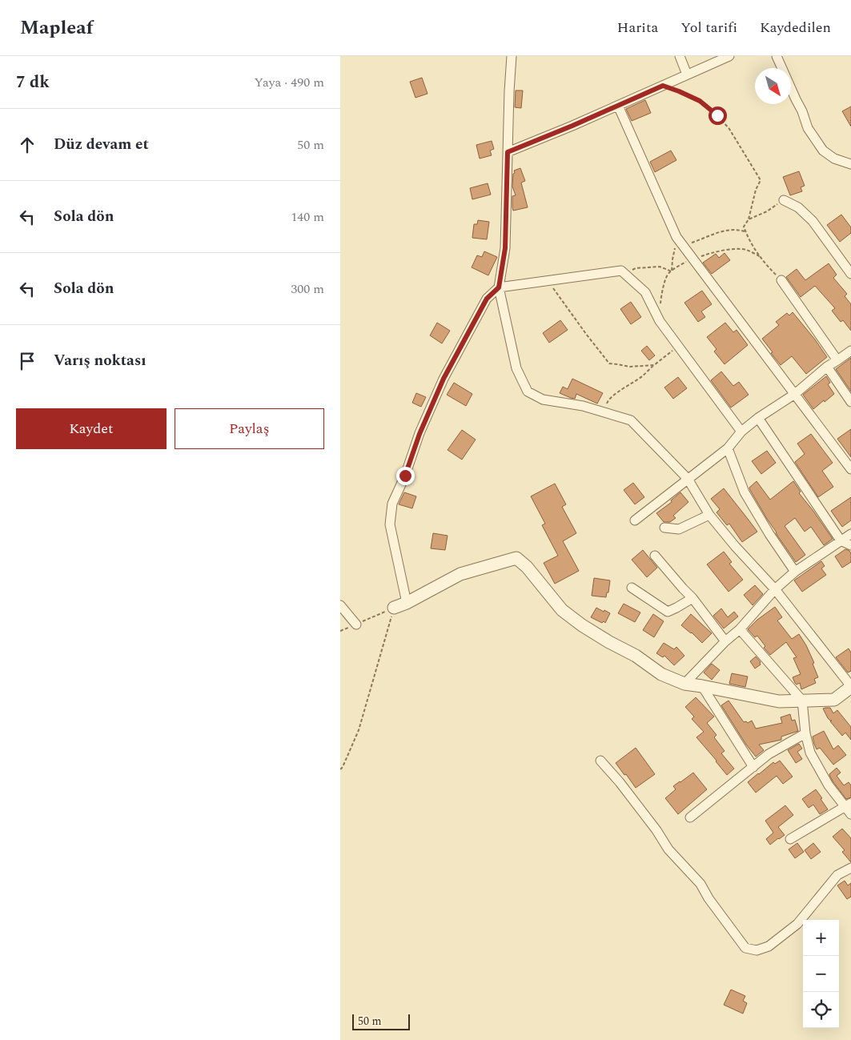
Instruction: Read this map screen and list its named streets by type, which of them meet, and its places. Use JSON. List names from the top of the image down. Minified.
{"scale_bar":"50 m","north":"bottom right","page":{"header":"Mapleaf","nav":["Harita","Yol tarifi","Kaydedilen"],"heading":["7 dk","Yaya · 490 m"],"list":[["Düz devam et","50 m"],["Sola dön","140 m"],["Sola dön","300 m"],"Varış noktası"],"buttons":["Kaydet","Paylaş"],"map_buttons":["+","−"],"scale":"50 m"}}
